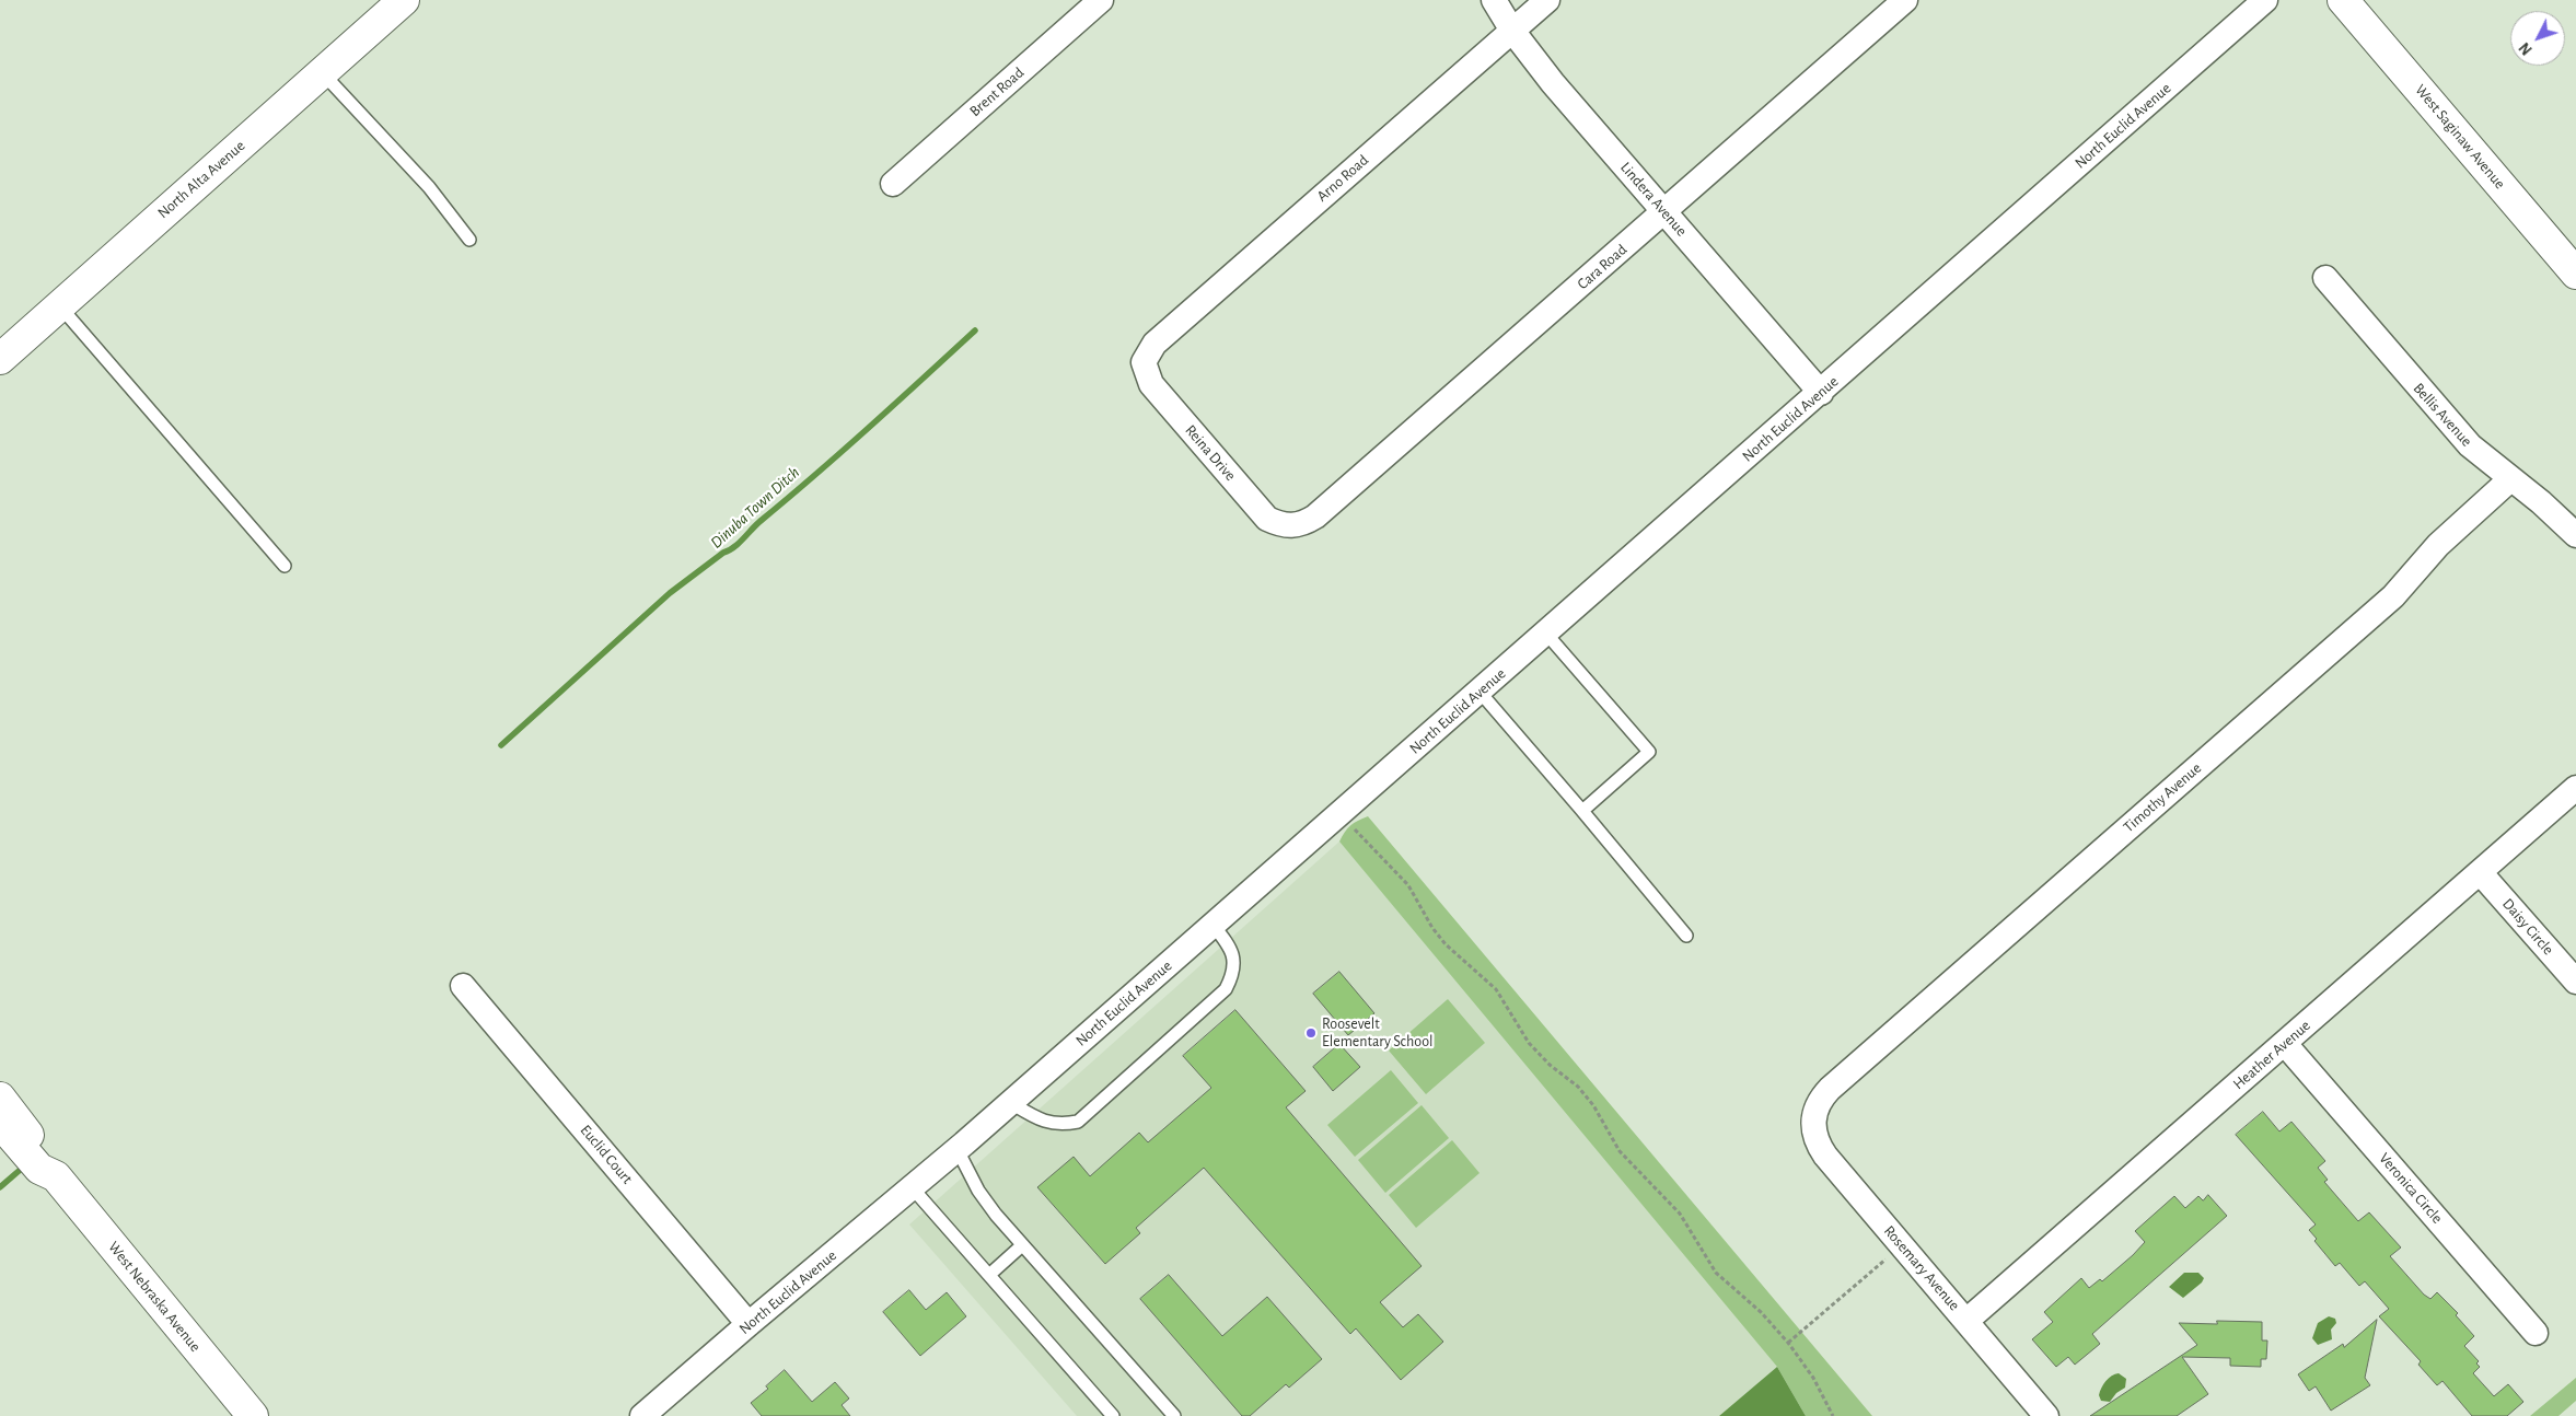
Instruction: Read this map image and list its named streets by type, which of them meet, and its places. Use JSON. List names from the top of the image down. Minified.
{"streets":{"street":["Brent Road","North Euclid Avenue","West Saginaw Avenue","Arno Road","North Alta Avenue","Lindera Avenue","Cara Road","Bellis Avenue","Reina Drive","Timothy Avenue","Daisy Circle","Heather Avenue","Euclid Court","Veronica Circle","Rosemary Avenue","West Nebraska Avenue"]},"crossings":[["North Euclid Avenue","Lindera Avenue"],["North Euclid Avenue","Euclid Court"],["Arno Road","Lindera Avenue"],["Arno Road","Reina Drive"],["Lindera Avenue","Cara Road"],["Cara Road","Reina Drive"],["Bellis Avenue","Timothy Avenue"],["Timothy Avenue","Rosemary Avenue"],["Daisy Circle","Heather Avenue"],["Heather Avenue","Veronica Circle"],["Heather Avenue","Rosemary Avenue"]],"water":["Dinuba Town Ditch"],"places":["Roosevelt Elementary School"],"north":"bottom left"}
